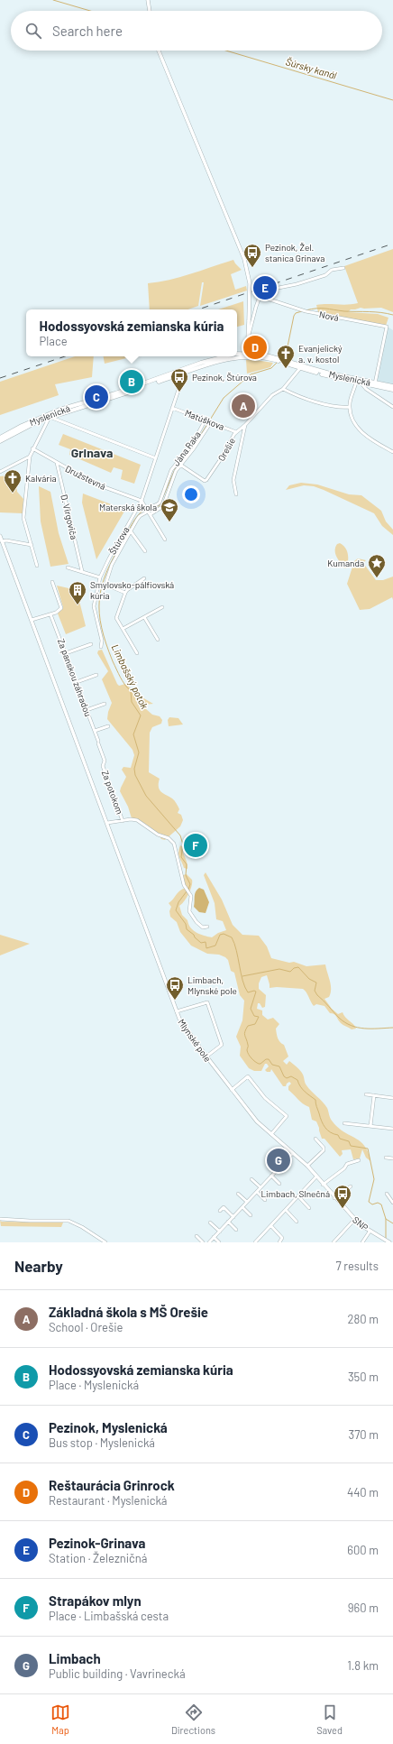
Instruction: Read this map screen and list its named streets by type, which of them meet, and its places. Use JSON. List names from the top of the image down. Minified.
{"streets":{"main road":["Myslenická"],"street":["Nová","Matúškova","Jána Raka","Orešie","Družstevná","D. Virgoviča","Štúrova","Za panskou záhradou","Za potokom","Mlynské pole","SNP"]},"crossings":[["Nová","Myslenická"],["Myslenická","Orešie"],["Myslenická","Štúrova"],["Matúškova","Jána Raka"],["Matúškova","Orešie"],["Matúškova","Štúrova"],["Družstevná","D. Virgoviča"],["Družstevná","Štúrova"],["Za panskou záhradou","Za potokom"],["Mlynské pole","SNP"]],"districts":["Grinava"],"water":["Šúrsky kanál","Limbašský potok"],"places":{"bus stop":["Pezinok, Žel. stanica Grinava","Pezinok, Štúrova","Limbach, Mlynské pole","Limbach, Slnečná"],"church":["Evanjelický a. v. kostol","Kalvária"],"school or university":["Materská škola"],"place":["Kumanda"],"building":["Smylovsko-pálfiovská kúria"]},"page":{"search":"Search here","pins":["E","D","B","C","A","F","G"],"popup":["Hodossyovská zemianska kúria","Place"],"heading":["Nearby","7 results"],"list":[{"mark":"A","name":"Základná škola s MŠ Orešie","note":"School · Orešie","value":"280 m"},{"mark":"B","name":"Hodossyovská zemianska kúria","note":"Place · Myslenická","value":"350 m"},{"mark":"C","name":"Pezinok, Myslenická","note":"Bus stop · Myslenická","value":"370 m"},{"mark":"D","name":"Reštaurácia Grinrock","note":"Restaurant · Myslenická","value":"440 m"},{"mark":"E","name":"Pezinok-Grinava","note":"Station · Železničná","value":"600 m"},{"mark":"F","name":"Strapákov mlyn","note":"Place · Limbašská cesta","value":"960 m"},{"mark":"G","name":"Limbach","note":"Public building · Vavrinecká","value":"1.8 km"}],"nav":["Map","Directions","Saved"]}}
